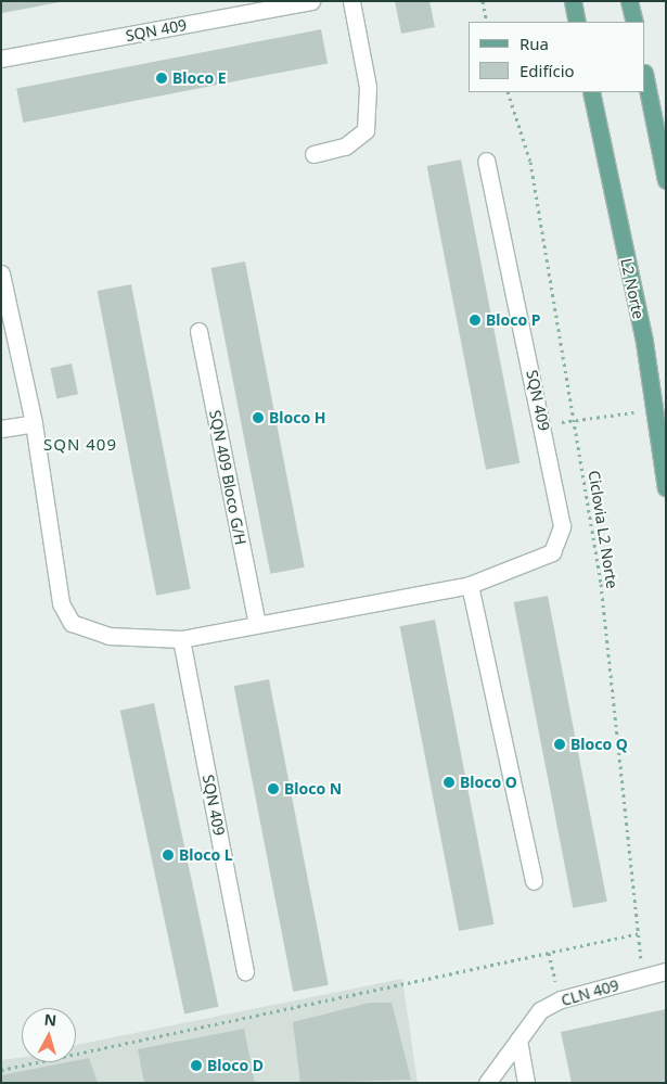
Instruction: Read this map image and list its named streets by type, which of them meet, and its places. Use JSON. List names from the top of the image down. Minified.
{"streets":{"main road":["L2 Norte"],"street":["SQN 409","SQN 409 Bloco G/H","CLN 409"],"path":["Ciclovia L2 Norte"]},"crossings":[["SQN 409","SQN 409 Bloco G/H"],["Ciclovia L2 Norte","CLN 409"]],"districts":["SQN 409"],"places":["Bloco E","Bloco P","Bloco H","Bloco Q","Bloco O","Bloco N","Bloco L","Bloco D"],"legend":["Rua","Edifício"],"north":"top"}
